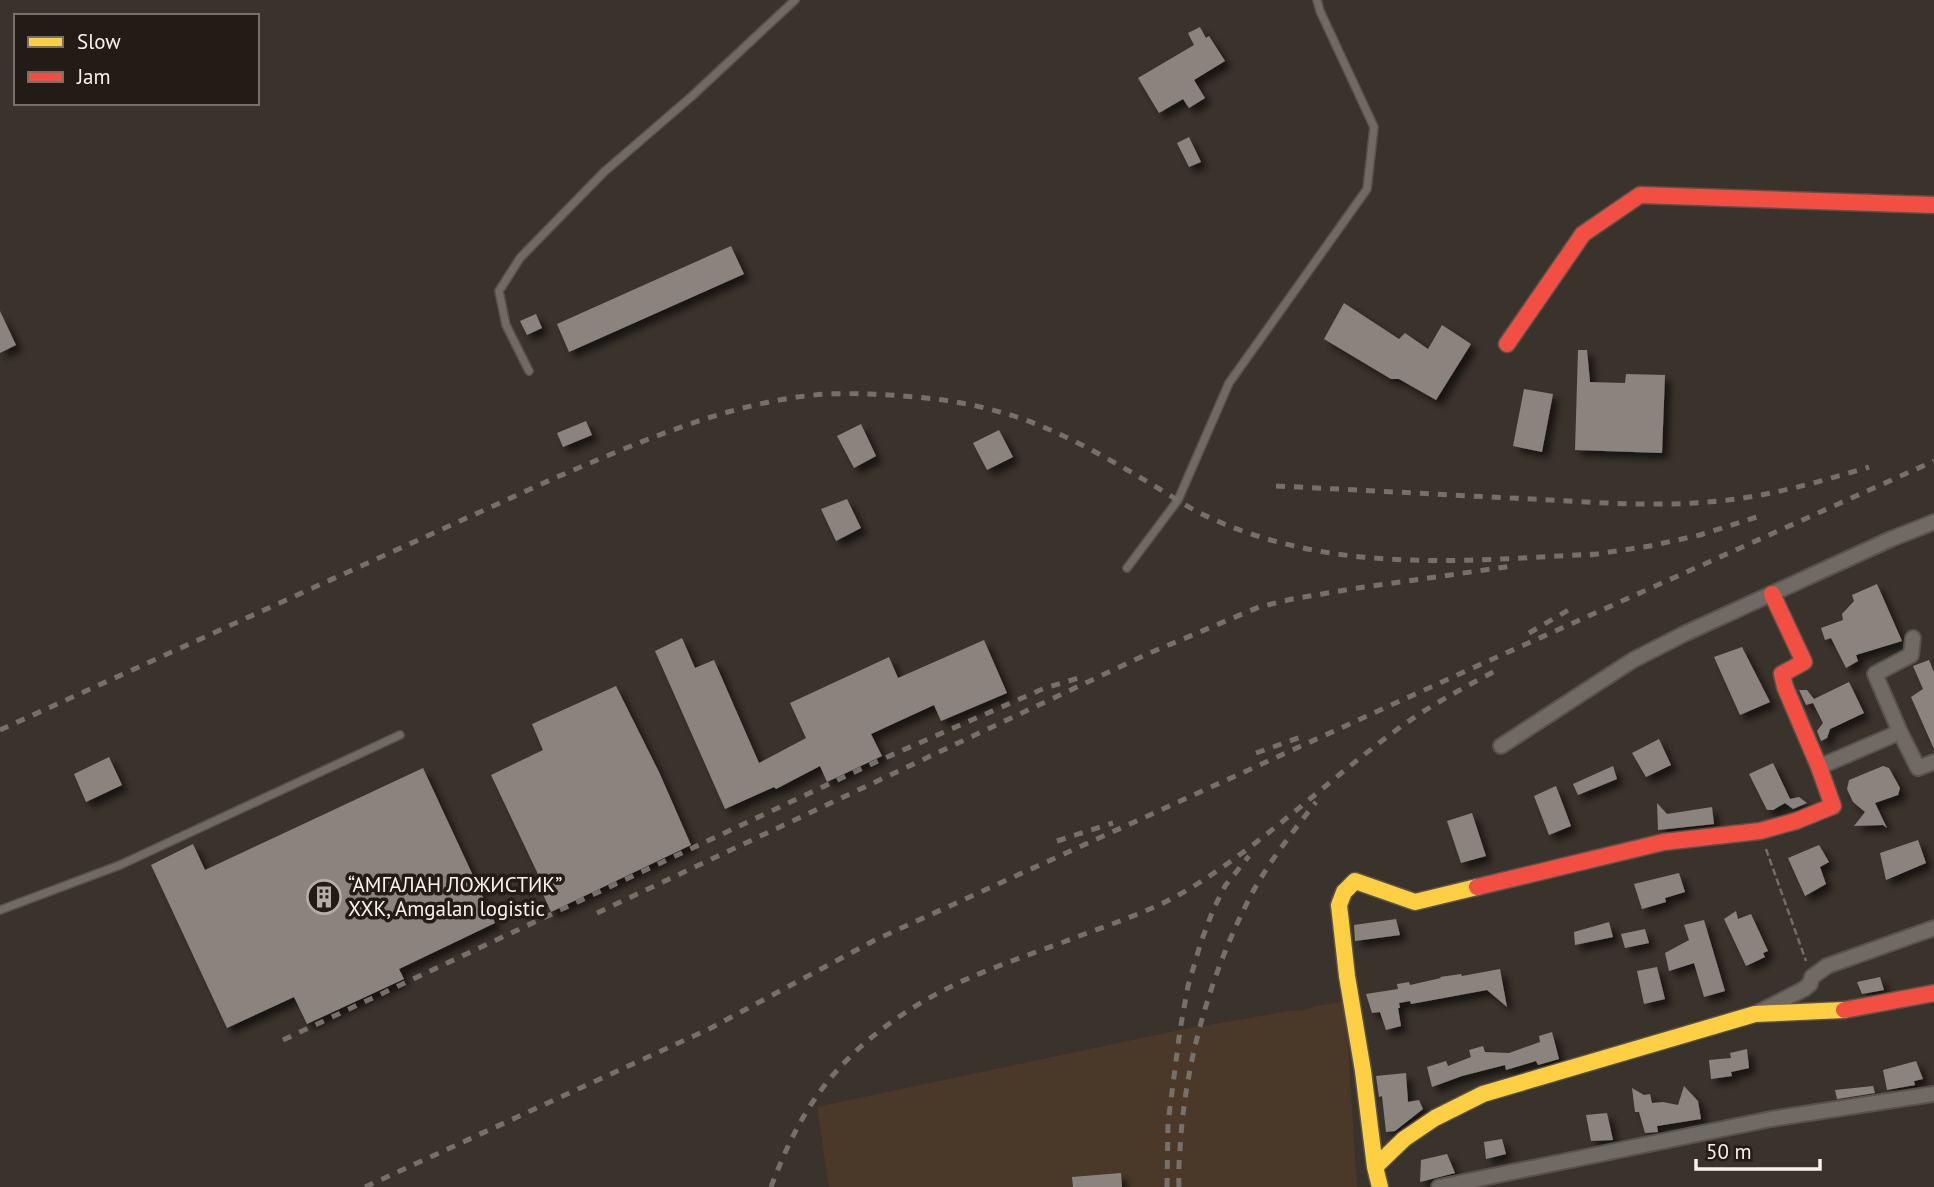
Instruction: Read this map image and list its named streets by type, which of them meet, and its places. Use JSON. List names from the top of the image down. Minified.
{"places":{"building":["“АМГАЛАН ЛОЖИСТИК” ХХК, Amgalan logistic"]},"legend":["Slow","Jam"],"scale_bar":"50 m"}
